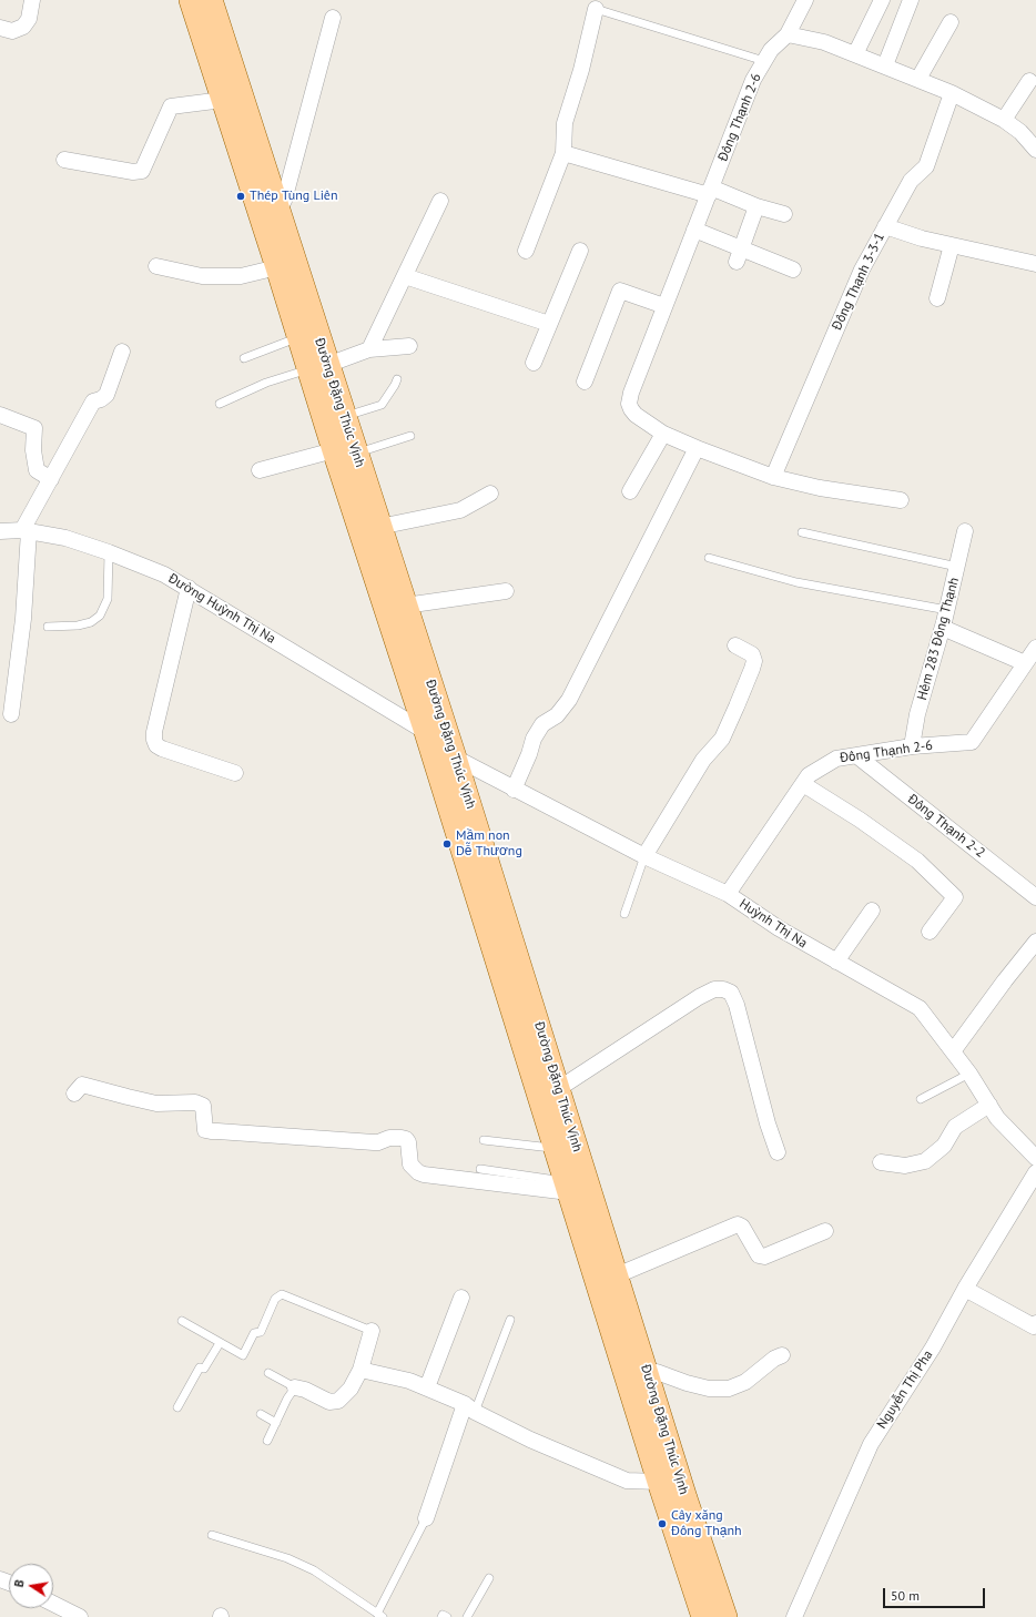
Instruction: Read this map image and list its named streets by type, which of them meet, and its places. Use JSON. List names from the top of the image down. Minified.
{"streets":{"main road":["Đường Đặng Thúc Vịnh"],"street":["Đông Thạnh 2-6","Đông Thạnh 3-3-1","Đường Huỳnh Thị Na","Hẻm 283 Đông Thạnh","Đông Thạnh 2-2","Huỳnh Thị Na","Nguyễn Thị Pha"]},"crossings":[["Đông Thạnh 2-6","Hẻm 283 Đông Thạnh"],["Đông Thạnh 2-6","Đông Thạnh 2-2"],["Đông Thạnh 2-6","Huỳnh Thị Na"],["Đường Đặng Thúc Vịnh","Đường Huỳnh Thị Na"],["Đường Đặng Thúc Vịnh","Huỳnh Thị Na"]],"places":["Thép Tùng Liên","Mầm non Dễ Thương","Cây xăng Đông Thạnh"],"scale_bar":"50 m","north":"left"}
